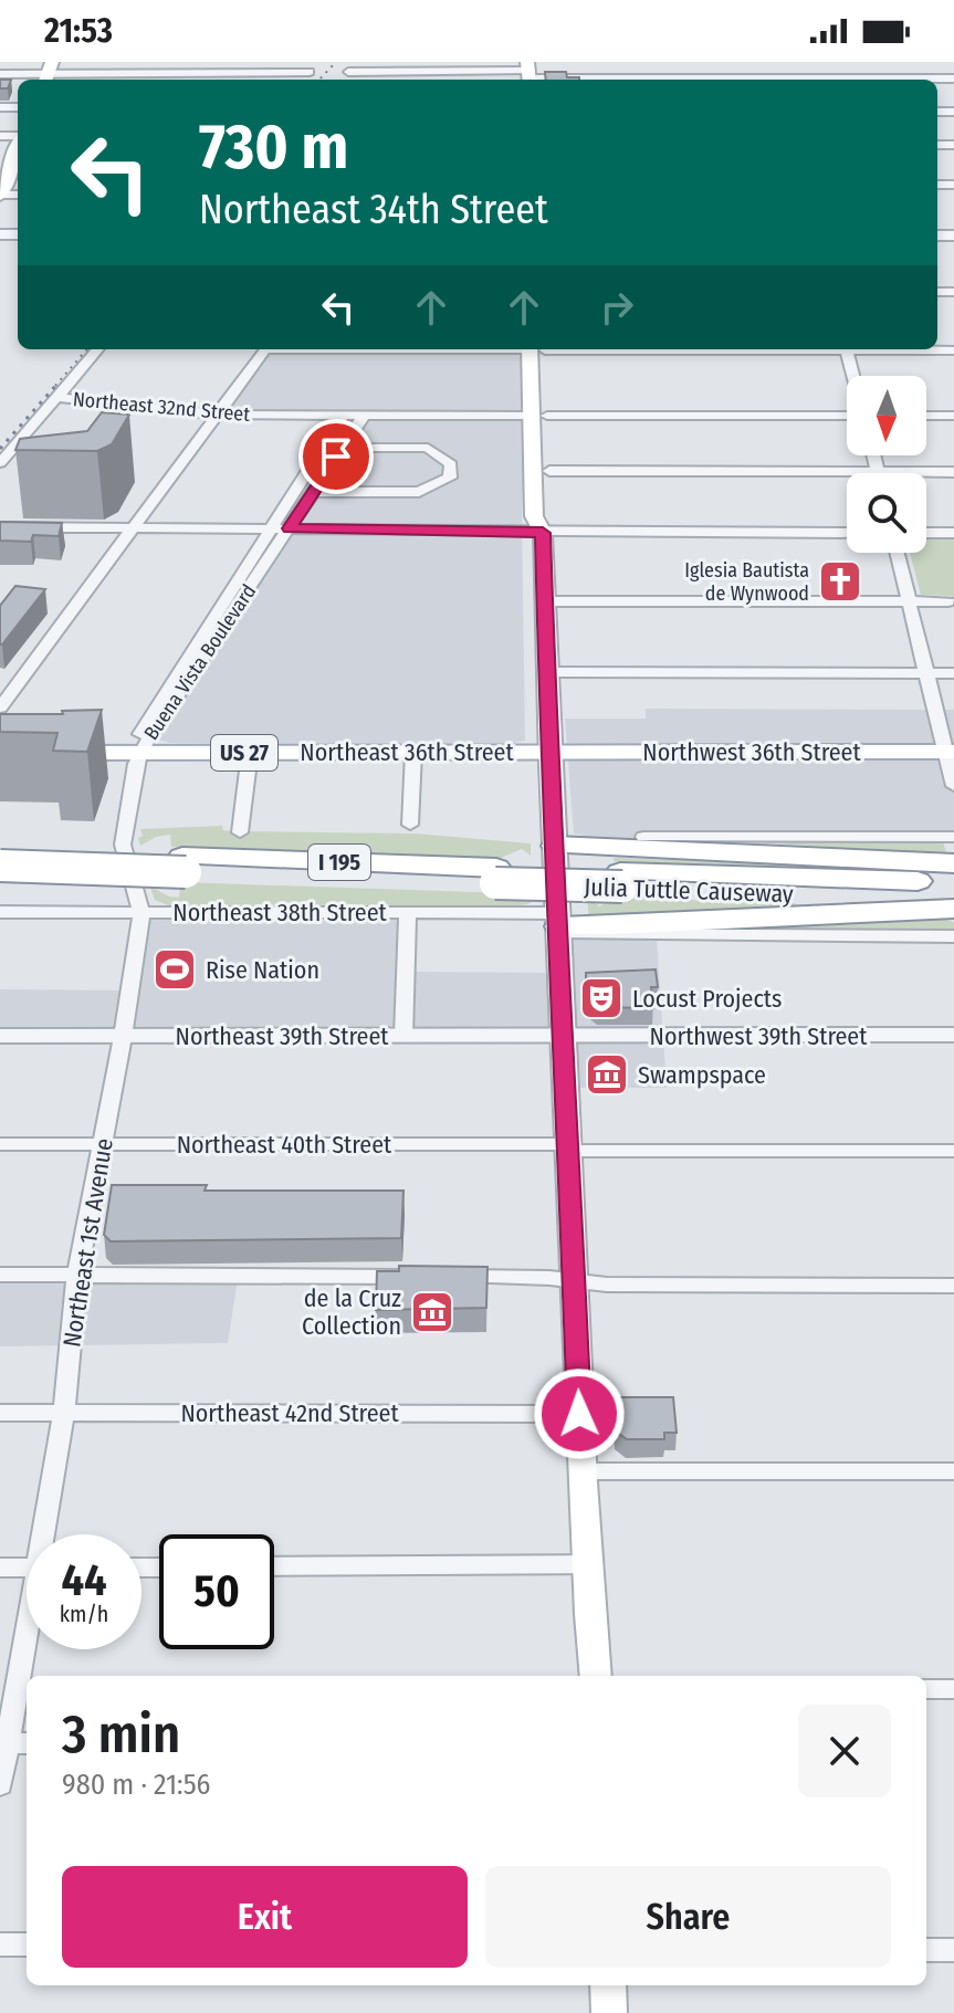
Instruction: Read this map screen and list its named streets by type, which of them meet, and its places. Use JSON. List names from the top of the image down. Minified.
{"streets":{"highway":["I 195","Julia Tuttle Causeway"],"main road":["Northeast 36th Street","Northwest 36th Street","US 27"],"street":["Northeast 32nd Street","Buena Vista Boulevard","Northeast 38th Street","Northeast 39th Street","Northwest 39th Street","Northeast 40th Street","Northeast 1st Avenue","Northeast 42nd Street"]},"crossings":[["Northeast 32nd Street","Buena Vista Boulevard"],["Buena Vista Boulevard","Northeast 36th Street"],["Buena Vista Boulevard","Northeast 1st Avenue"],["Northeast 36th Street","Northwest 36th Street"],["Northeast 36th Street","Northeast 1st Avenue"],["Northeast 38th Street","Northeast 1st Avenue"],["Northeast 39th Street","Northwest 39th Street"],["Northeast 39th Street","Northeast 1st Avenue"],["Northeast 40th Street","Northeast 1st Avenue"],["Northeast 1st Avenue","Northeast 42nd Street"]],"places":{"church":["Iglesia Bautista de Wynwood"],"sports":["Rise Nation"],"theatre":["Locust Projects"],"museum":["Swampspace","de la Cruz Collection"]},"north":"bottom","page":{"status":"21:53","turn":["730 m","Northeast 34th Street"],"speed":"44 km/h","limit":"50","heading":["3 min","980 m · 21:56"],"buttons":["Exit","Share"]}}
